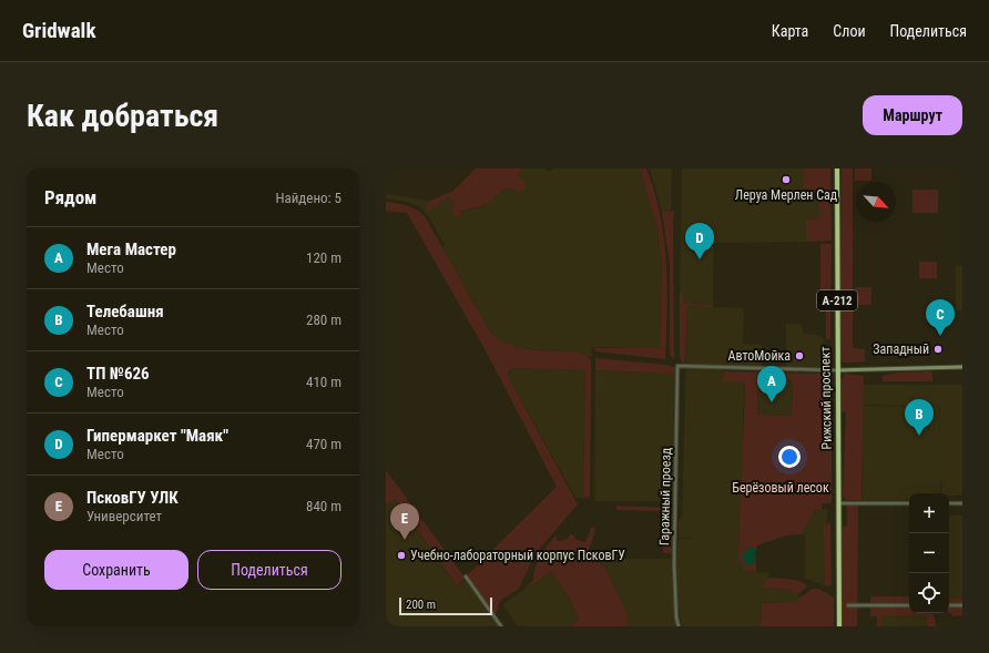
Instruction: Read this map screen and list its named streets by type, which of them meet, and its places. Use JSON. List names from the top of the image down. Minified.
{"streets":{"highway":["А-212","Рижский проспект"],"street":["Гаражный проезд"]},"crossings":[["Рижский проспект","Гаражный проезд"]],"parks":["Берёзовый лесок"],"places":["Леруа Мерлен Сад","Западный","АвтоМойка","Учебно-лабораторный корпус ПсковГУ"],"scale_bar":"200 m","north":"bottom right","page":{"header":"Gridwalk","nav":["Карта","Слои","Поделиться"],"buttons":["Маршрут",["Сохранить","Поделиться"]],"title":"Как добраться","heading":["Рядом","Найдено: 5"],"pins":["D","C","A","B","E"],"list":[{"mark":"A","name":"Мега Мастер","note":"Место","value":"120 m"},{"mark":"B","name":"Телебашня","note":"Место","value":"280 m"},{"mark":"C","name":"ТП №626","note":"Место","value":"410 m"},{"mark":"D","name":"Гипермаркет \"Маяк\"","note":"Место","value":"470 m"},{"mark":"E","name":"ПсковГУ УЛК","note":"Университет","value":"840 m"}],"map_buttons":["+","−"],"scale":"200 m"}}
